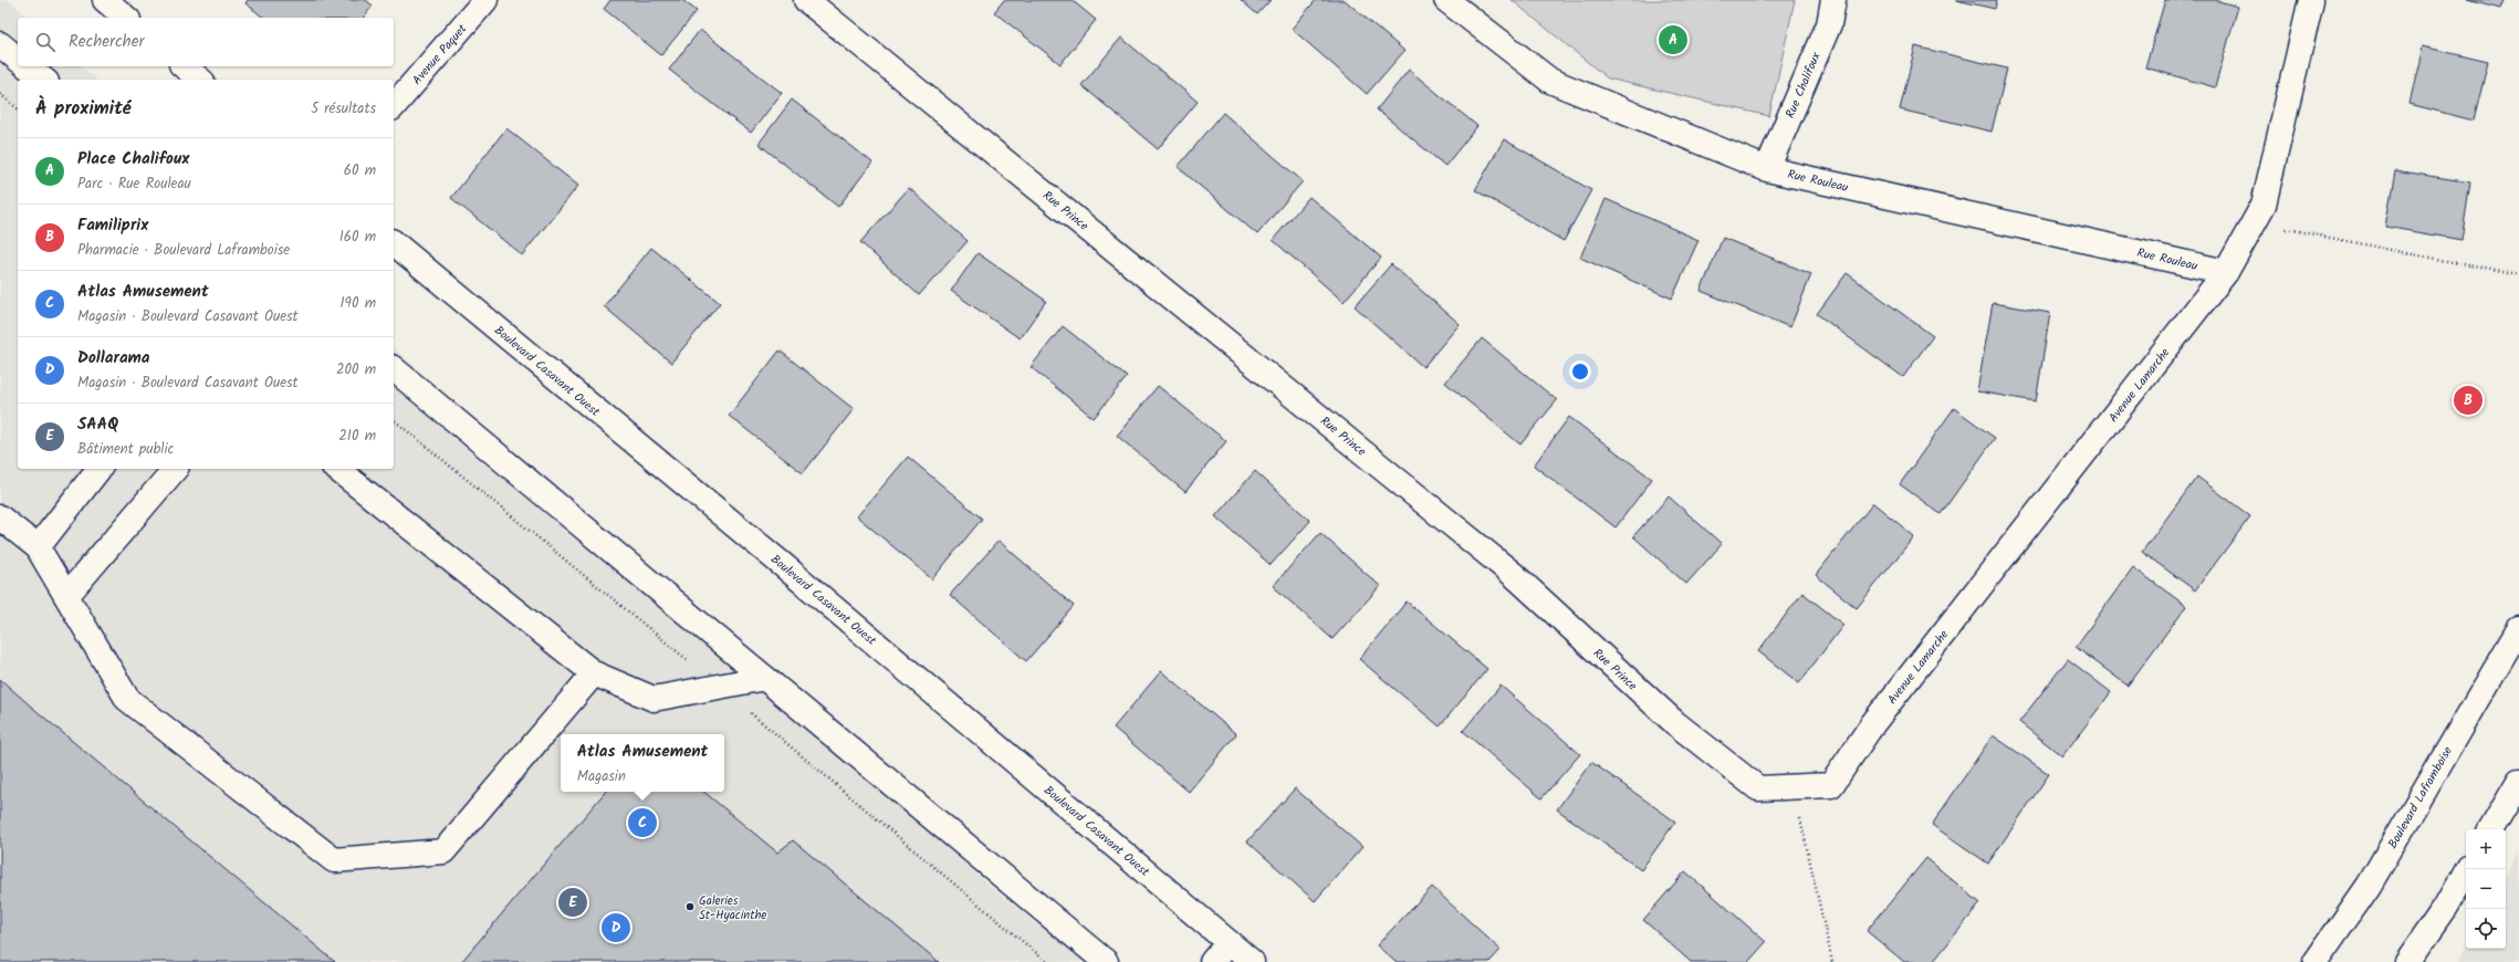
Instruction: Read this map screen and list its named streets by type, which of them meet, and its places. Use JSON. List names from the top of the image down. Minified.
{"streets":{"street":["Avenue Paquet","Rue Chalifoux","Rue Rouleau","Rue Prince","Boulevard Casavant Ouest","Avenue Lamarche","Boulevard Laframboise"]},"crossings":[["Rue Chalifoux","Rue Rouleau"],["Rue Rouleau","Avenue Lamarche"],["Rue Prince","Avenue Lamarche"]],"places":["Galeries St-Hyacinthe"],"page":{"search":"Rechercher","pins":["A","B","C","E","D"],"heading":["À proximité","5 résultats"],"list":[{"mark":"A","name":"Place Chalifoux","note":"Parc · Rue Rouleau","value":"60 m"},{"mark":"B","name":"Familiprix","note":"Pharmacie · Boulevard Laframboise","value":"160 m"},{"mark":"C","name":"Atlas Amusement","note":"Magasin · Boulevard Casavant Ouest","value":"190 m"},{"mark":"D","name":"Dollarama","note":"Magasin · Boulevard Casavant Ouest","value":"200 m"},{"mark":"E","name":"SAAQ","note":"Bâtiment public","value":"210 m"}],"popup":["Atlas Amusement","Magasin"],"map_buttons":["+","−"]}}
